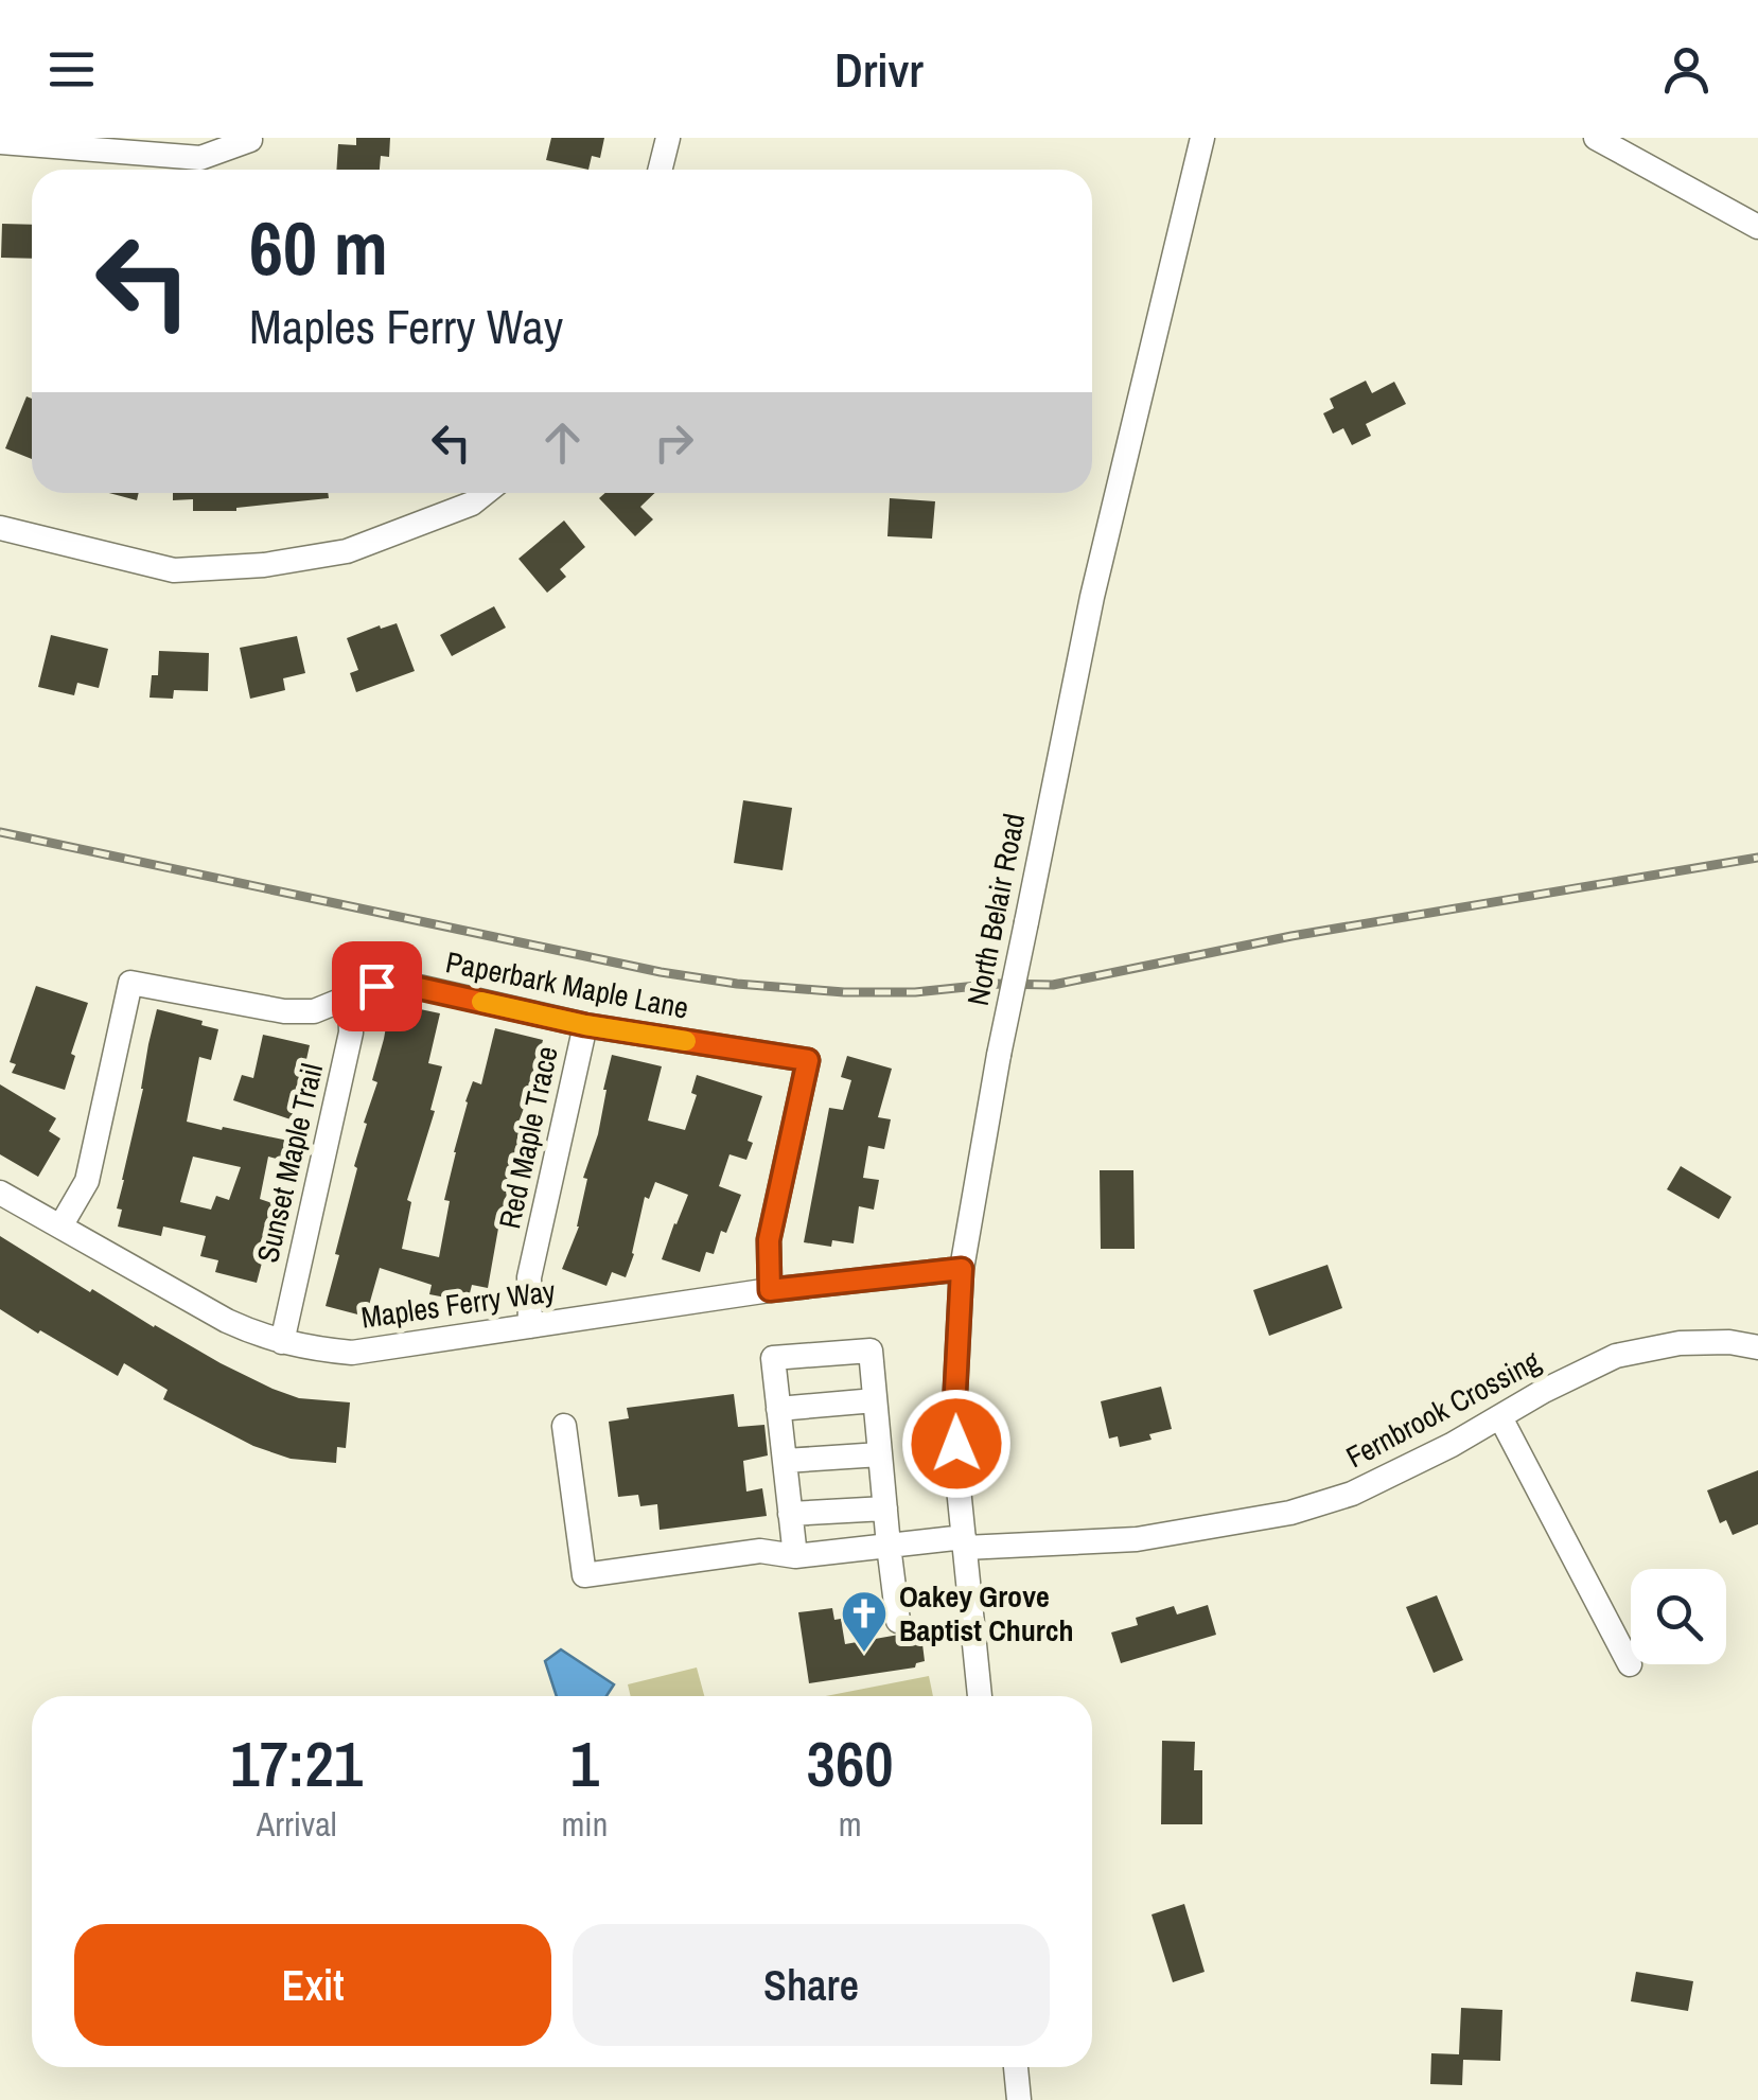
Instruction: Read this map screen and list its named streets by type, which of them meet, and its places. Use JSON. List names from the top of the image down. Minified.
{"streets":{"street":["North Belair Road","Paperbark Maple Lane","Red Maple Trace","Sunset Maple Trail","Maples Ferry Way","Fernbrook Crossing"]},"crossings":[["North Belair Road","Maples Ferry Way"],["North Belair Road","Fernbrook Crossing"],["Paperbark Maple Lane","Red Maple Trace"],["Paperbark Maple Lane","Sunset Maple Trail"],["Paperbark Maple Lane","Maples Ferry Way"],["Red Maple Trace","Maples Ferry Way"],["Sunset Maple Trail","Maples Ferry Way"]],"places":{"church":["Oakey Grove Baptist Church"]},"page":{"header":"Drivr","turn":["60 m","Maples Ferry Way"],"eta":["17:21","Arrival","1","min","360","m"],"buttons":["Exit","Share"]}}
